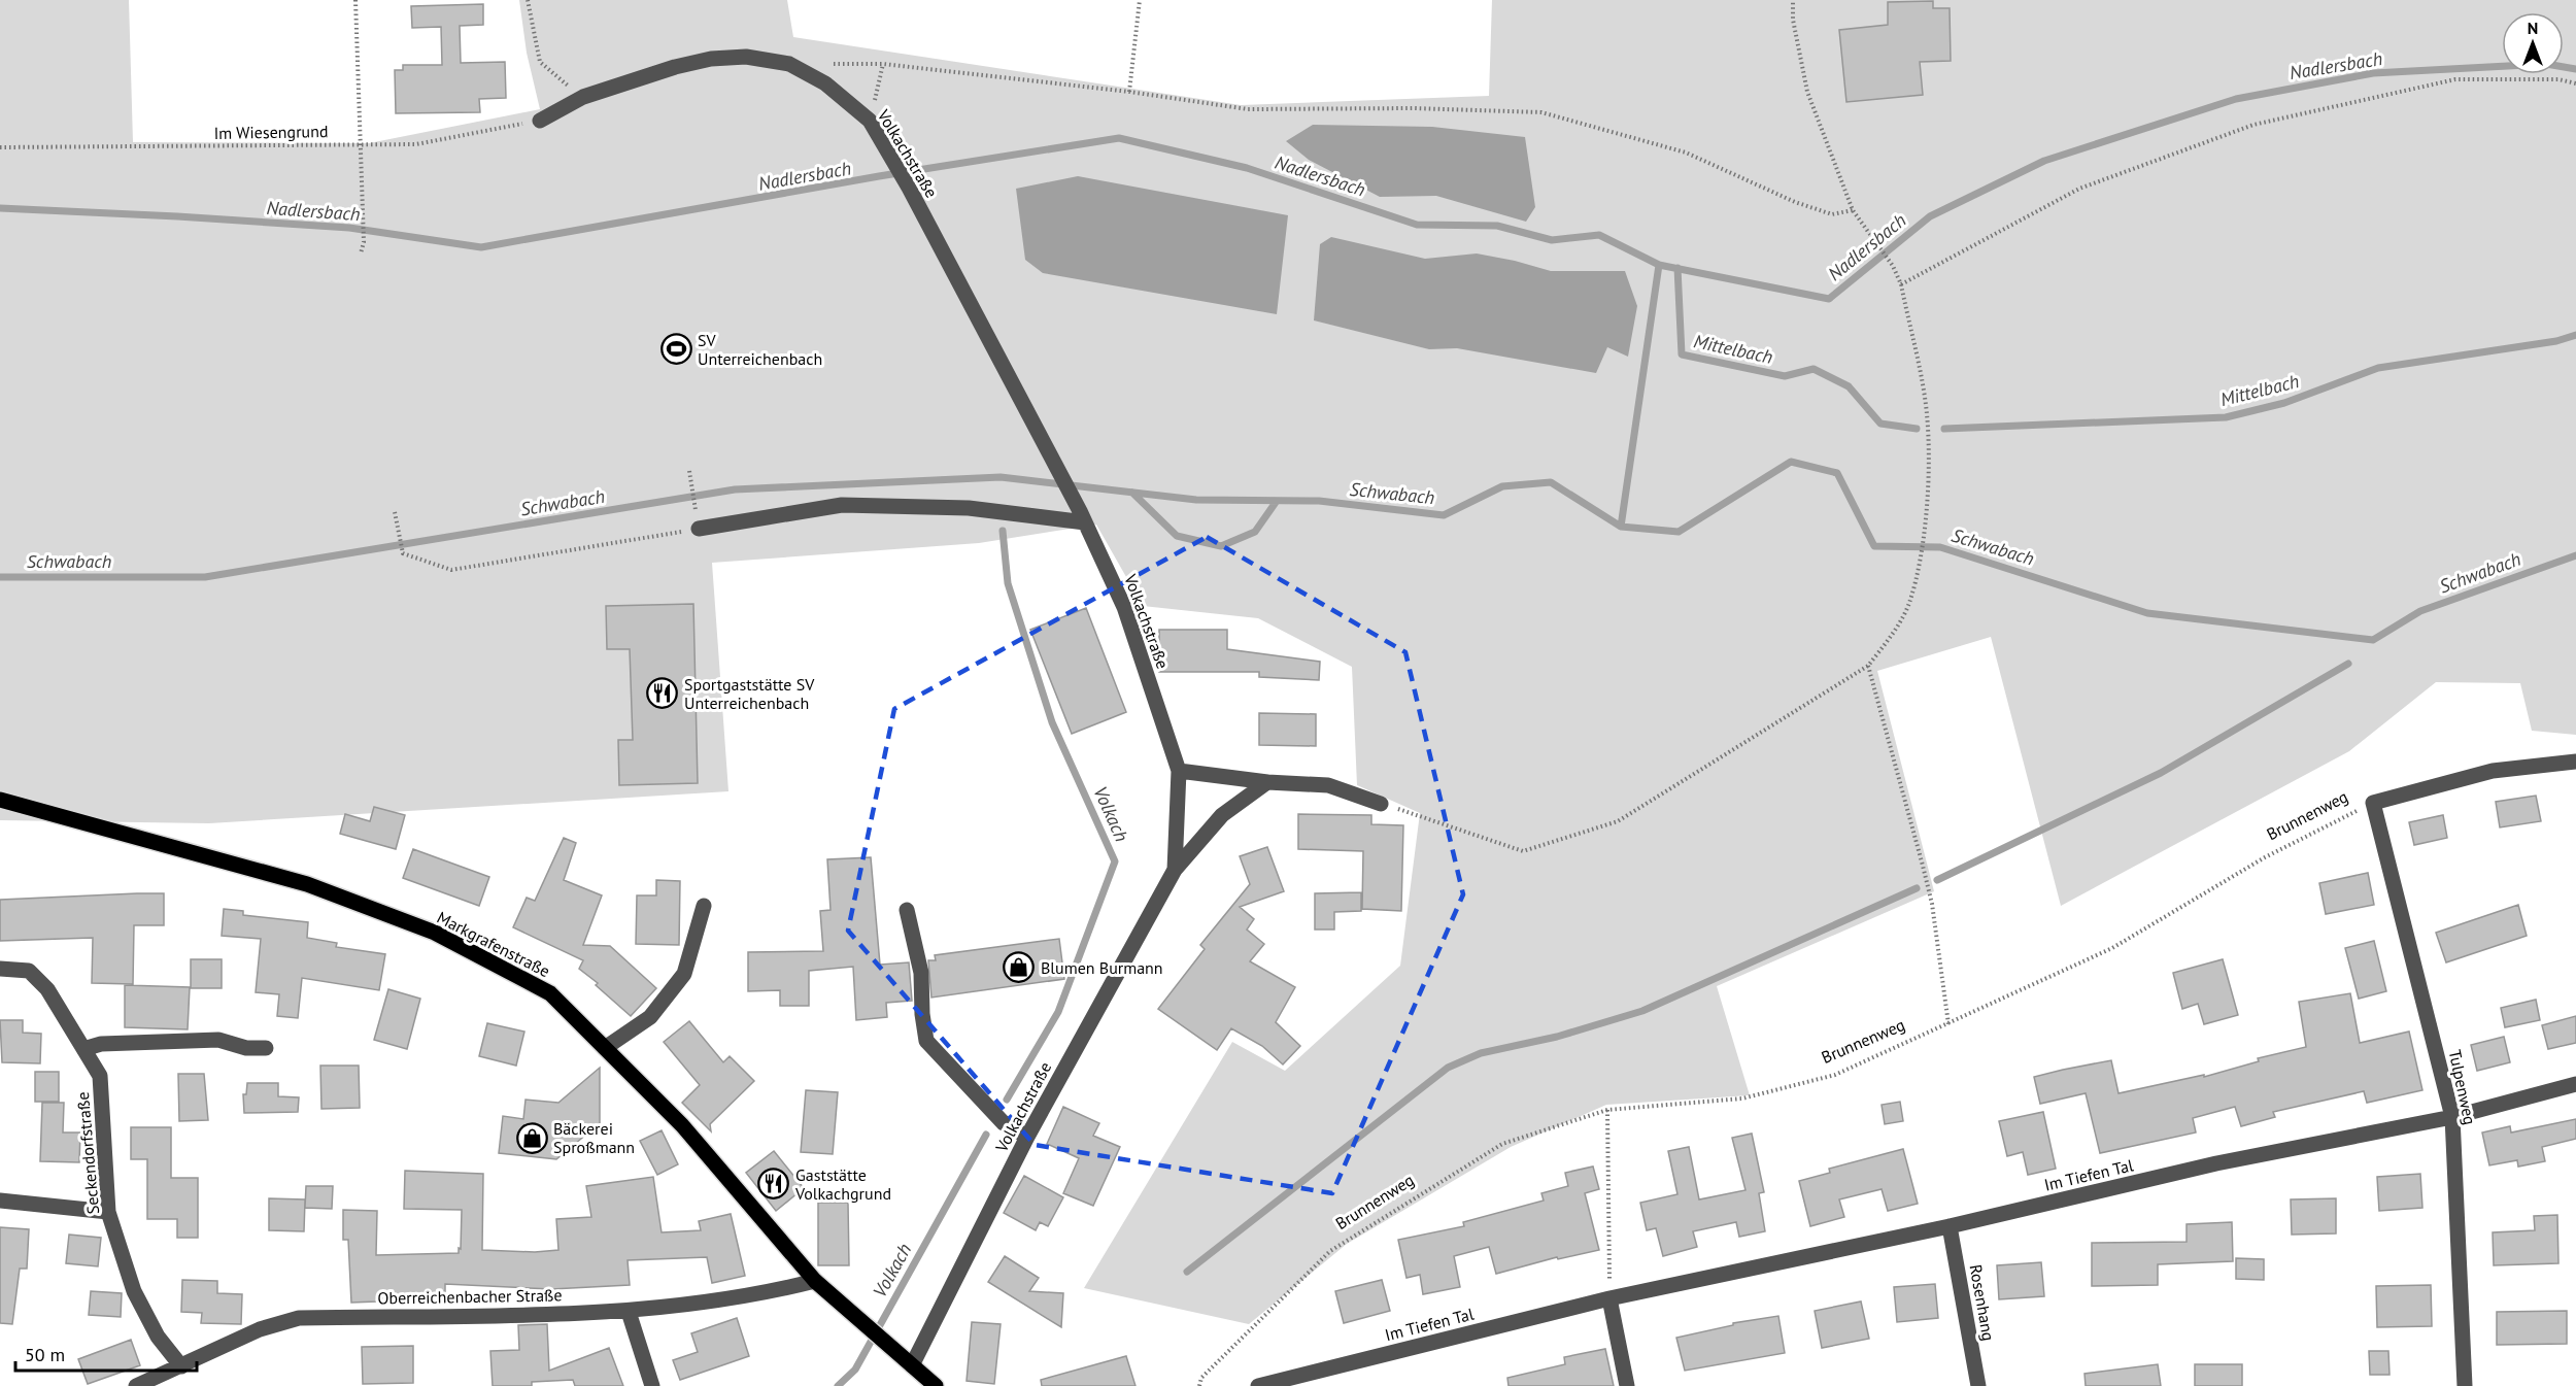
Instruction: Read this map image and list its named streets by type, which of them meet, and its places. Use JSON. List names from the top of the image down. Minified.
{"streets":{"main road":["Markgrafenstraße"],"street":["Volkachstraße","Brunnenweg","Tulpenweg","Seckendorfstraße","Im Tiefen Tal","Oberreichenbacher Straße","Rosenhang"],"path":["Im Wiesengrund"]},"crossings":[["Im Wiesengrund","Volkachstraße"],["Volkachstraße","Markgrafenstraße"],["Brunnenweg","Tulpenweg"],["Markgrafenstraße","Oberreichenbacher Straße"],["Tulpenweg","Im Tiefen Tal"],["Seckendorfstraße","Oberreichenbacher Straße"],["Im Tiefen Tal","Rosenhang"]],"water":["Nadlersbach","Mittelbach","Schwabach","Volkach"],"places":{"sports":["SV Unterreichenbach"],"restaurant":["Sportgaststätte SV Unterreichenbach","Gaststätte Volkachgrund"],"shop":["Blumen Burmann","Bäckerei Sproßmann"]},"scale_bar":"50 m","north":"top"}
